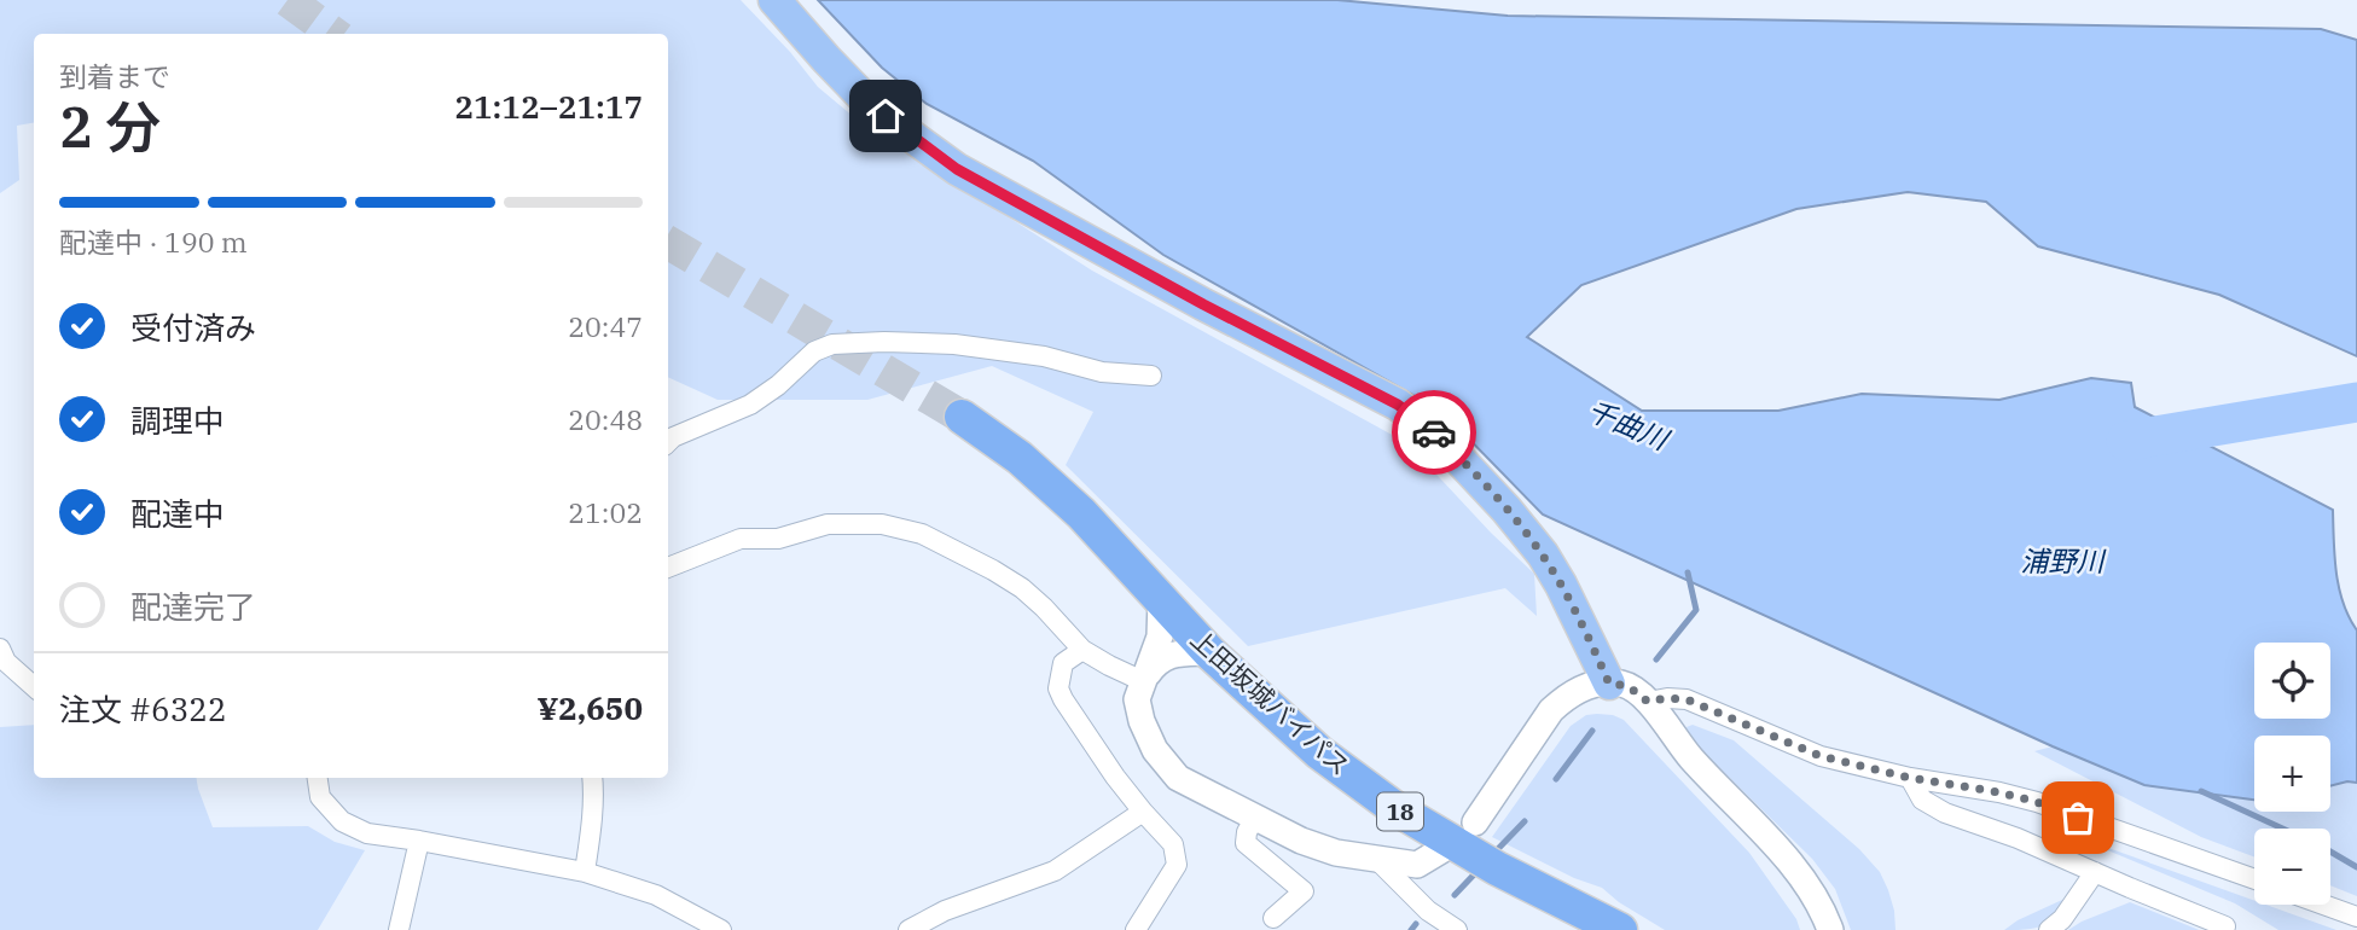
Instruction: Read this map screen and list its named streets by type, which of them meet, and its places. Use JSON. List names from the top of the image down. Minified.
{"streets":{"highway":["上田坂城バイパス","18"]},"water":["千曲川","浦野川"],"page":{"heading":["2 分","到着まで","21:12–21:17"],"panel":["注文 #6322","¥2,650"],"bar":"配達中 · 190 m","list":[["受付済み","20:47"],["調理中","20:48"],["配達中","21:02"],"配達完了"],"map_buttons":["+","−"]}}
